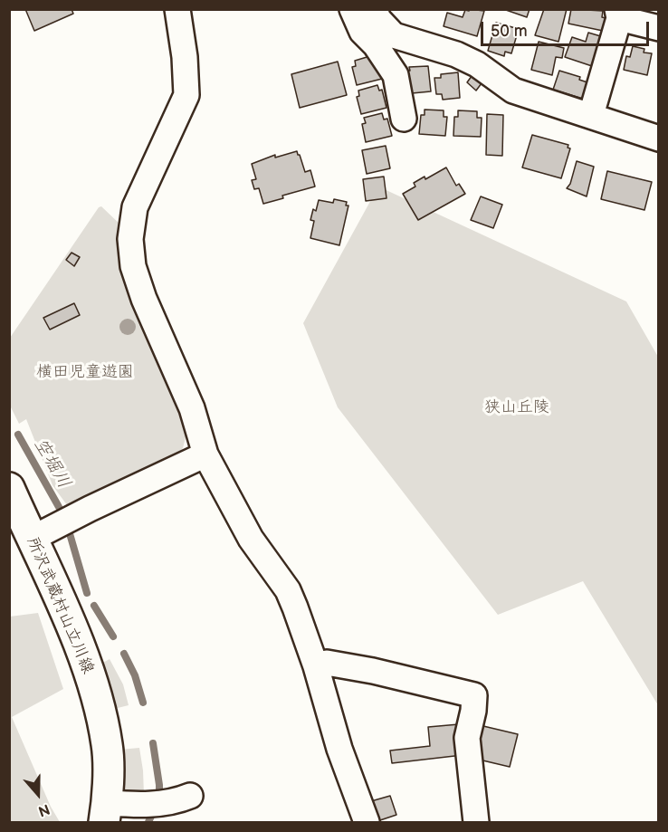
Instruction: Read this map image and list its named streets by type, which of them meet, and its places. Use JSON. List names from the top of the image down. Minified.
{"streets":{"main road":["所沢武蔵村山立川線"]},"water":["空堀川"],"parks":["横田児童遊園","狭山丘陵"],"scale_bar":"50 m","north":"bottom"}
